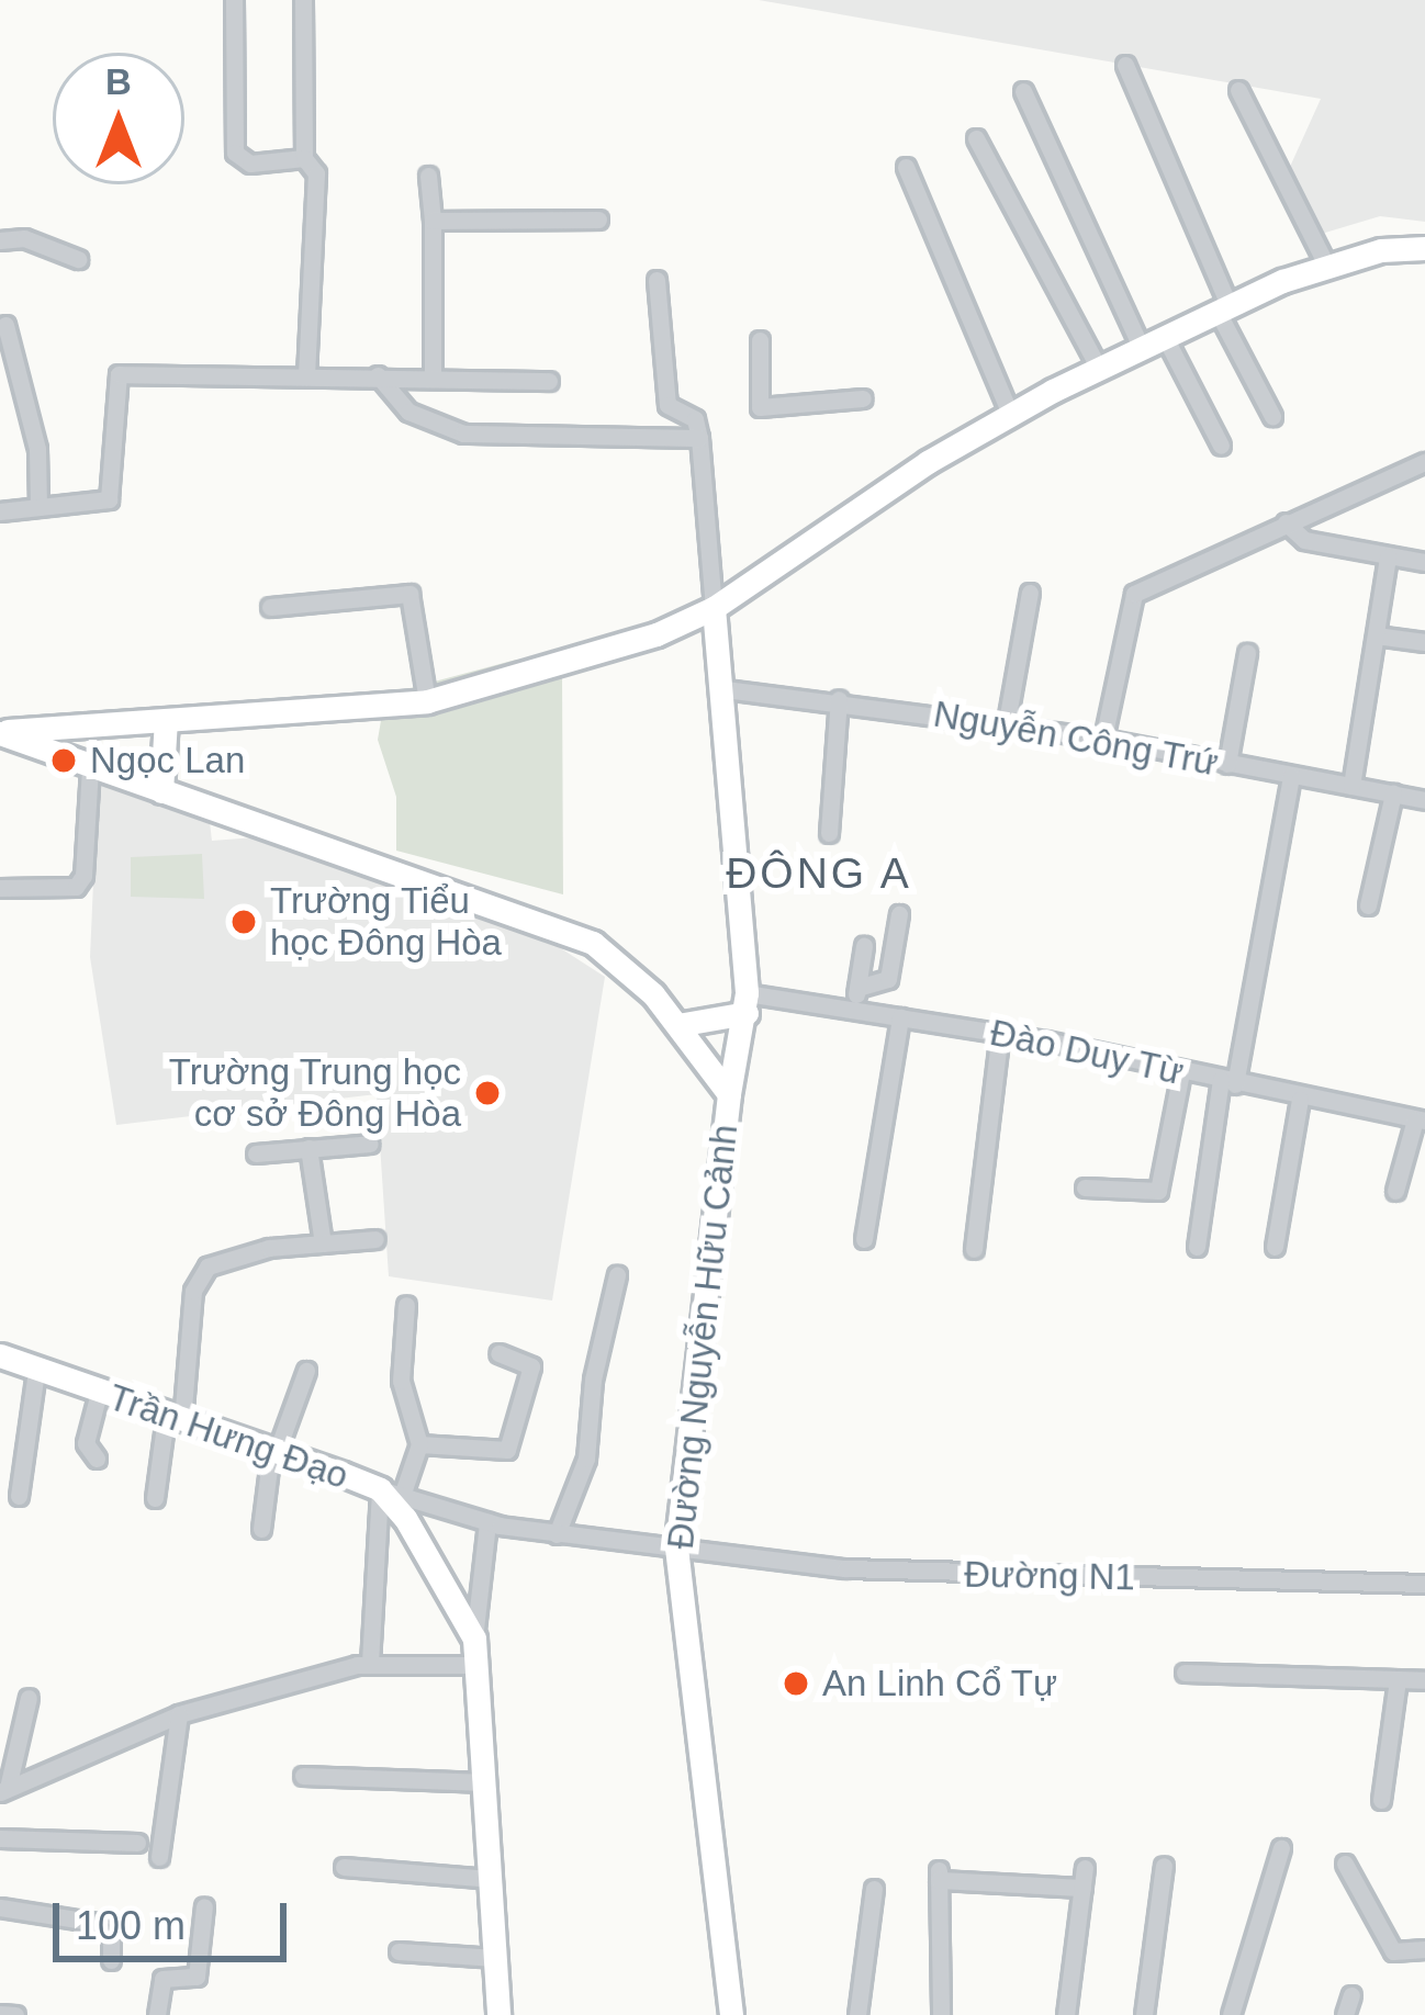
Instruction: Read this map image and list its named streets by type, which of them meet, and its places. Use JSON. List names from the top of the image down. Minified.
{"streets":{"street":["Nguyễn Công Trứ","Đào Duy Từ","Đường Nguyễn Hữu Cảnh","Trần Hưng Đạo","Đường N1"]},"crossings":[["Đường Nguyễn Hữu Cảnh","Đường N1"],["Trần Hưng Đạo","Đường N1"]],"districts":["ĐÔNG A"],"places":["Ngọc Lan","Trường Tiểu học Đông Hòa","Trường Trung học cơ sở Đông Hòa","An Linh Cổ Tự"],"scale_bar":"100 m","north":"top"}
